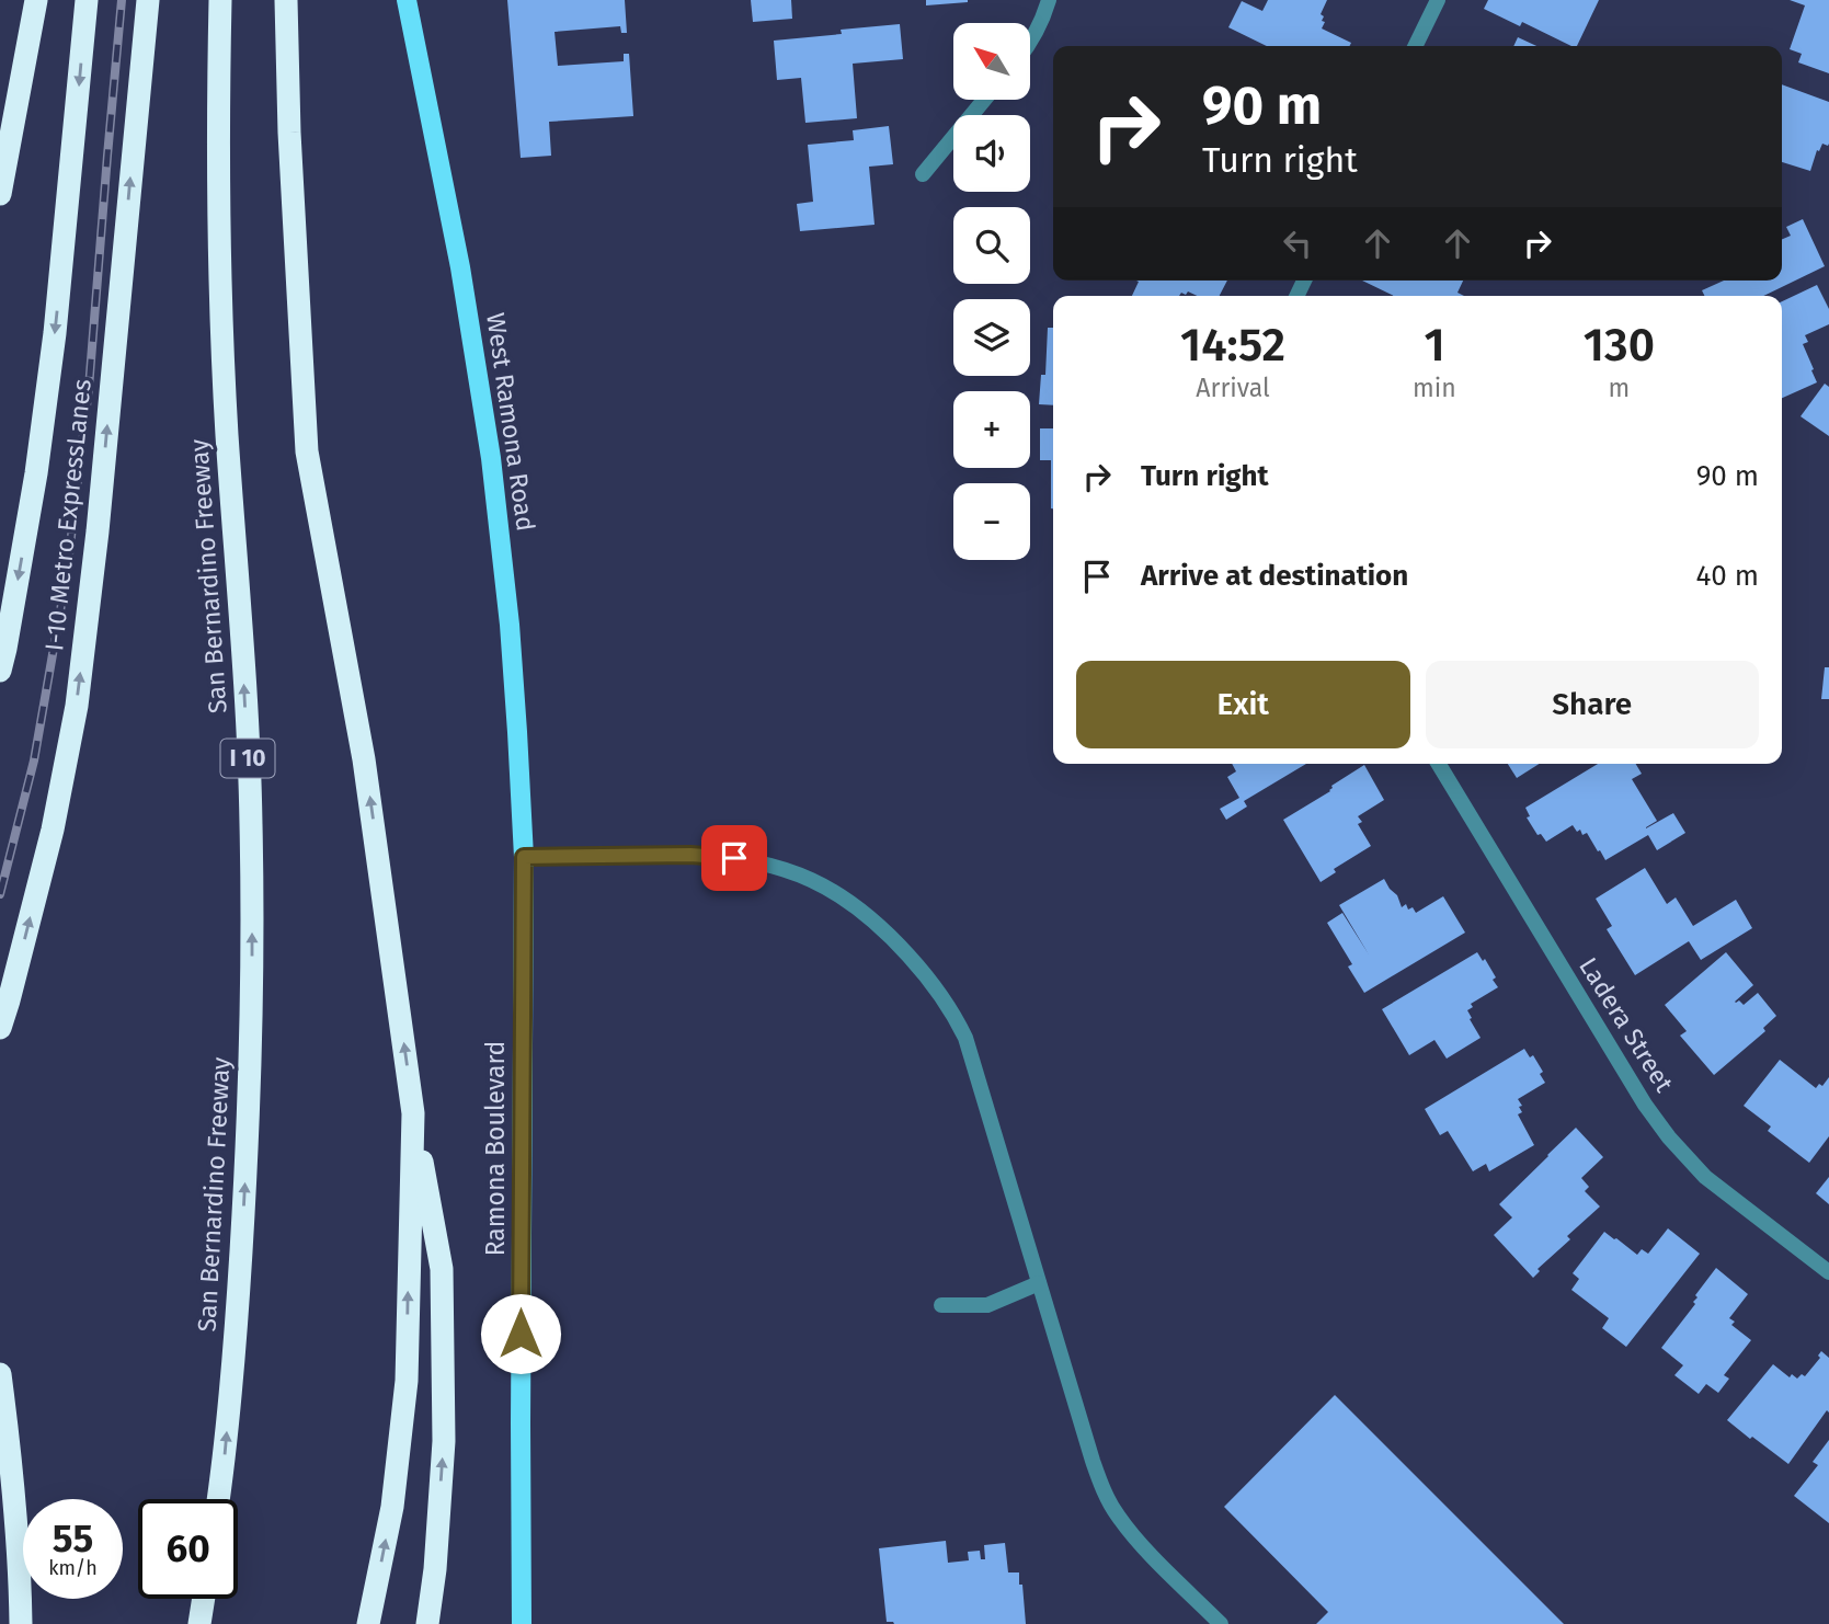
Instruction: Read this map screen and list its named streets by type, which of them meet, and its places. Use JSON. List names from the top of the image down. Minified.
{"streets":{"highway":["I-10 Metro ExpressLanes","San Bernardino Freeway","I 10"],"main road":["West Ramona Road","Ramona Boulevard"],"street":["Ladera Street"]},"crossings":[["West Ramona Road","Ramona Boulevard"]],"north":"top left","page":{"map_buttons":["+","−"],"turn":["90 m","Turn right"],"eta":["14:52","Arrival","1","min","130","m"],"list":[{"name":"Turn right","value":"90 m"},{"name":"Arrive at destination","value":"40 m"}],"buttons":["Exit","Share"],"speed":"55 km/h","limit":"60"}}
